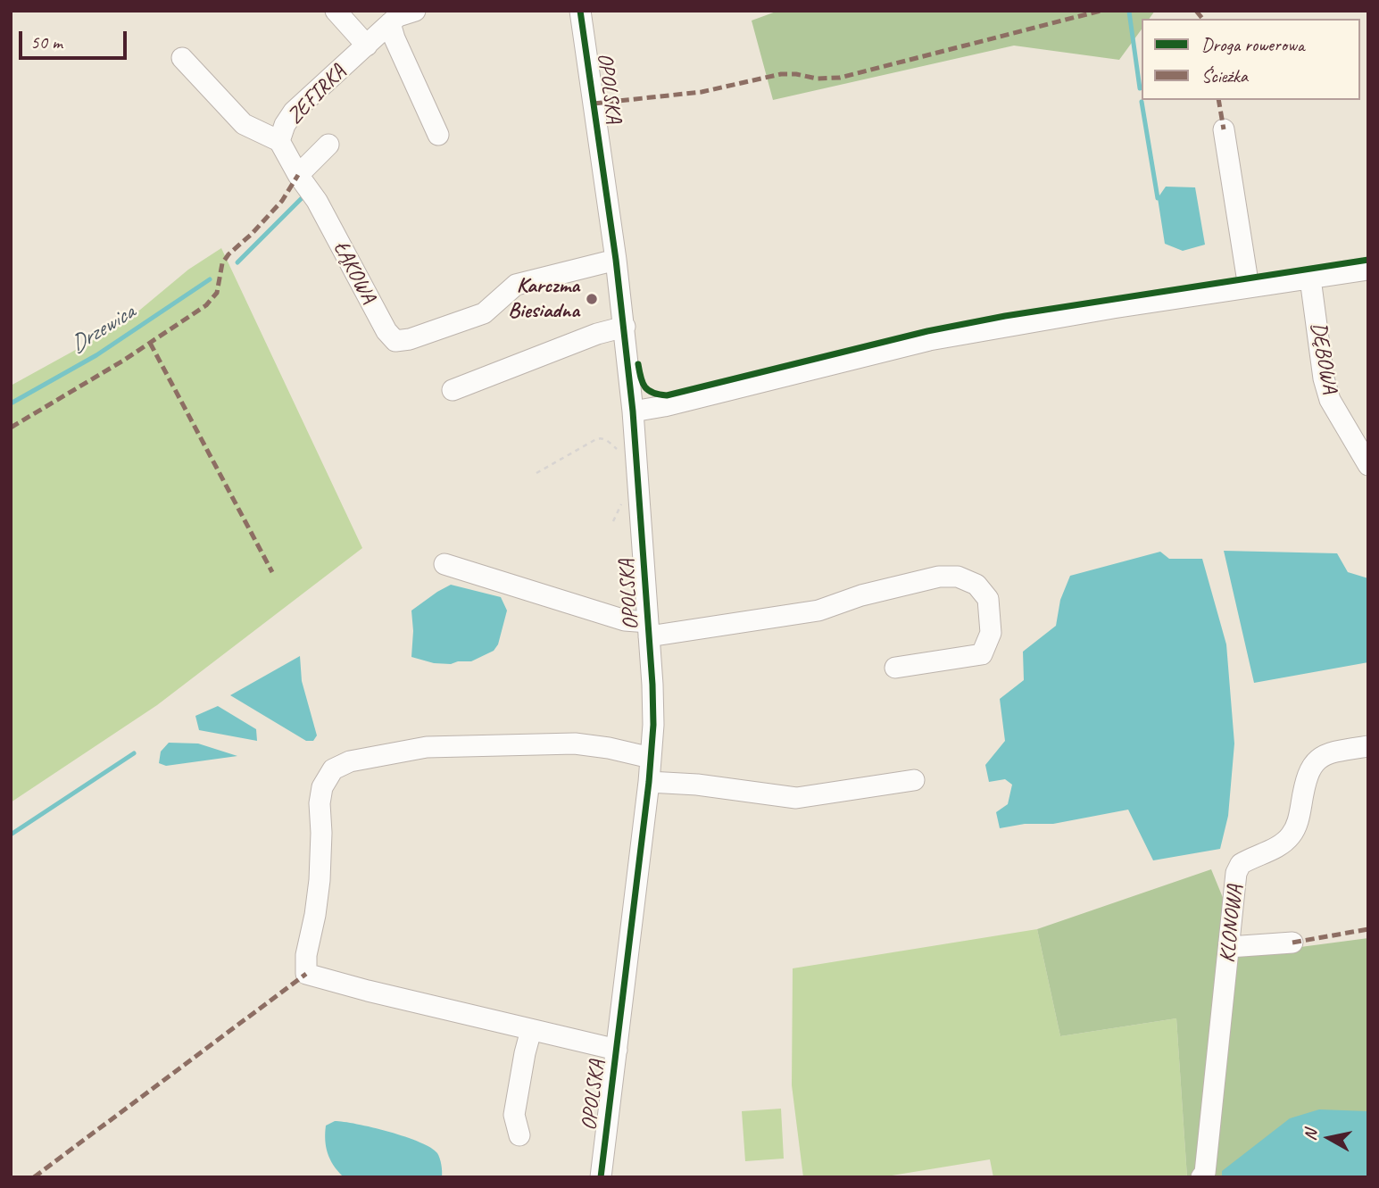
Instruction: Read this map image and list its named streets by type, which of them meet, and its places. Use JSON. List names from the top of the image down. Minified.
{"streets":{"street":["OPOLSKA","ZEFIRKA","ŁĄKOWA","DĘBOWA","KLONOWA"]},"crossings":[["OPOLSKA","ŁĄKOWA"],["ZEFIRKA","ŁĄKOWA"]],"water":["Drzewica"],"places":["Karczma Biesiadna"],"legend":["Droga rowerowa","Ścieżka"],"scale_bar":"50 m","north":"left"}
